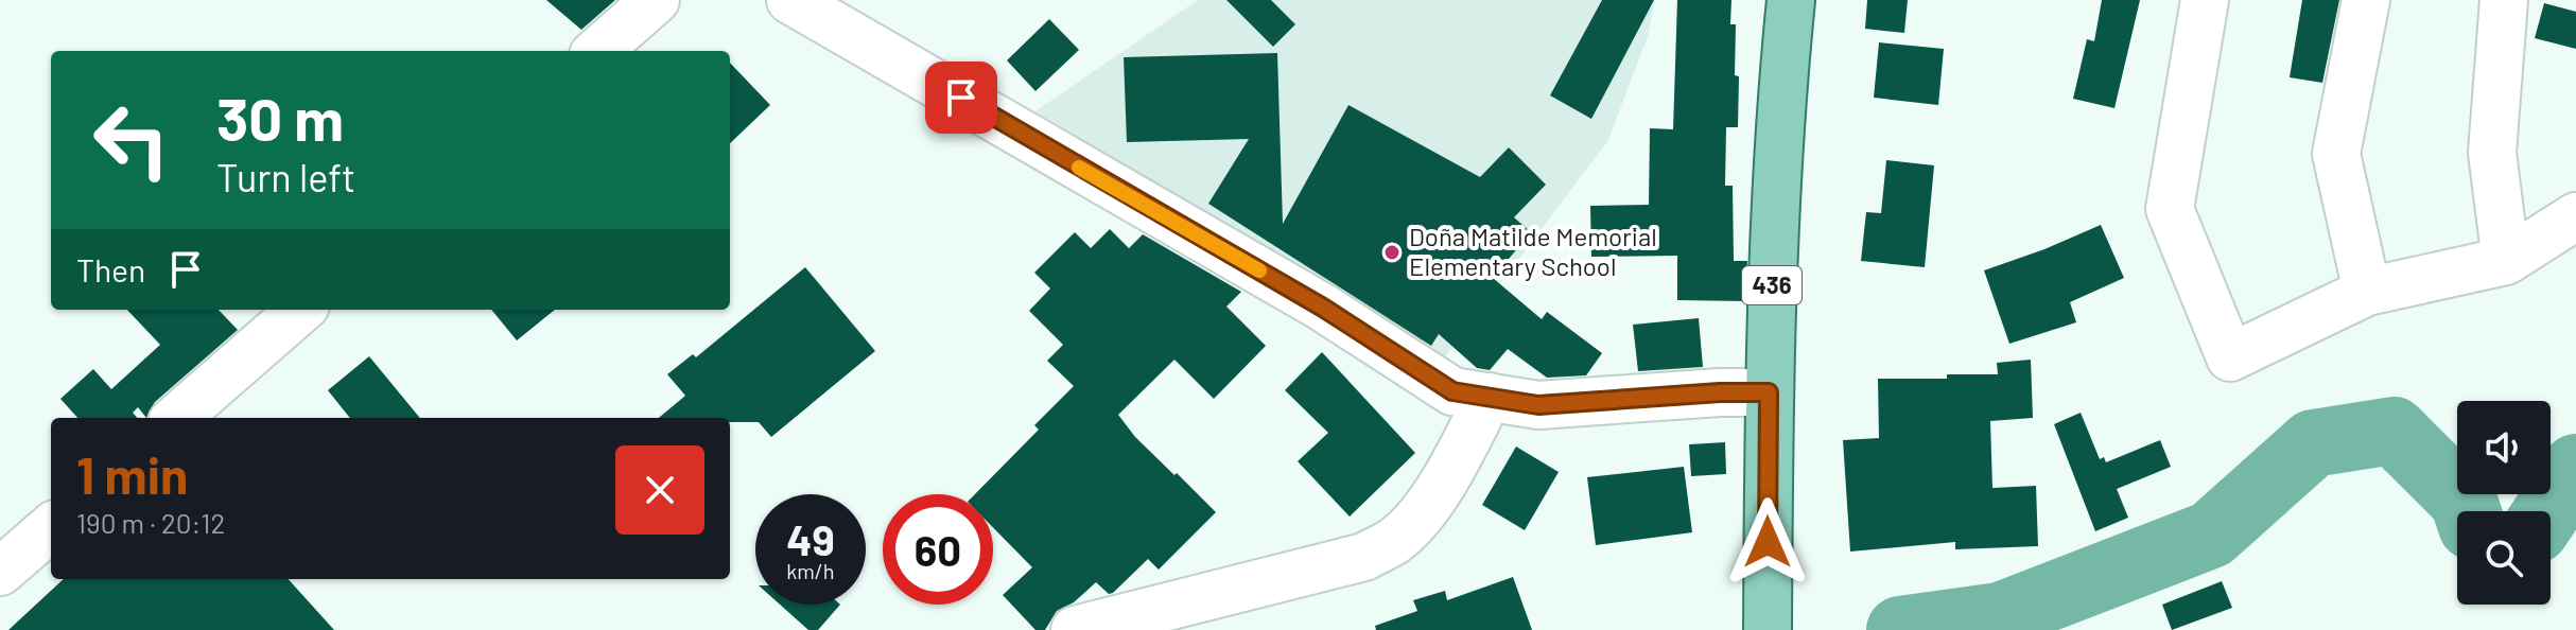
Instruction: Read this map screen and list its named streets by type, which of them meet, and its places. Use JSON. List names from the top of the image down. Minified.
{"streets":{"main road":["436"]},"places":["Doña Matilde Memorial Elementary School"],"page":{"turn":["30 m","Turn left"],"then":"Then","heading":["1 min","190 m · 20:12"],"speed":"49 km/h","limit":"60"}}
